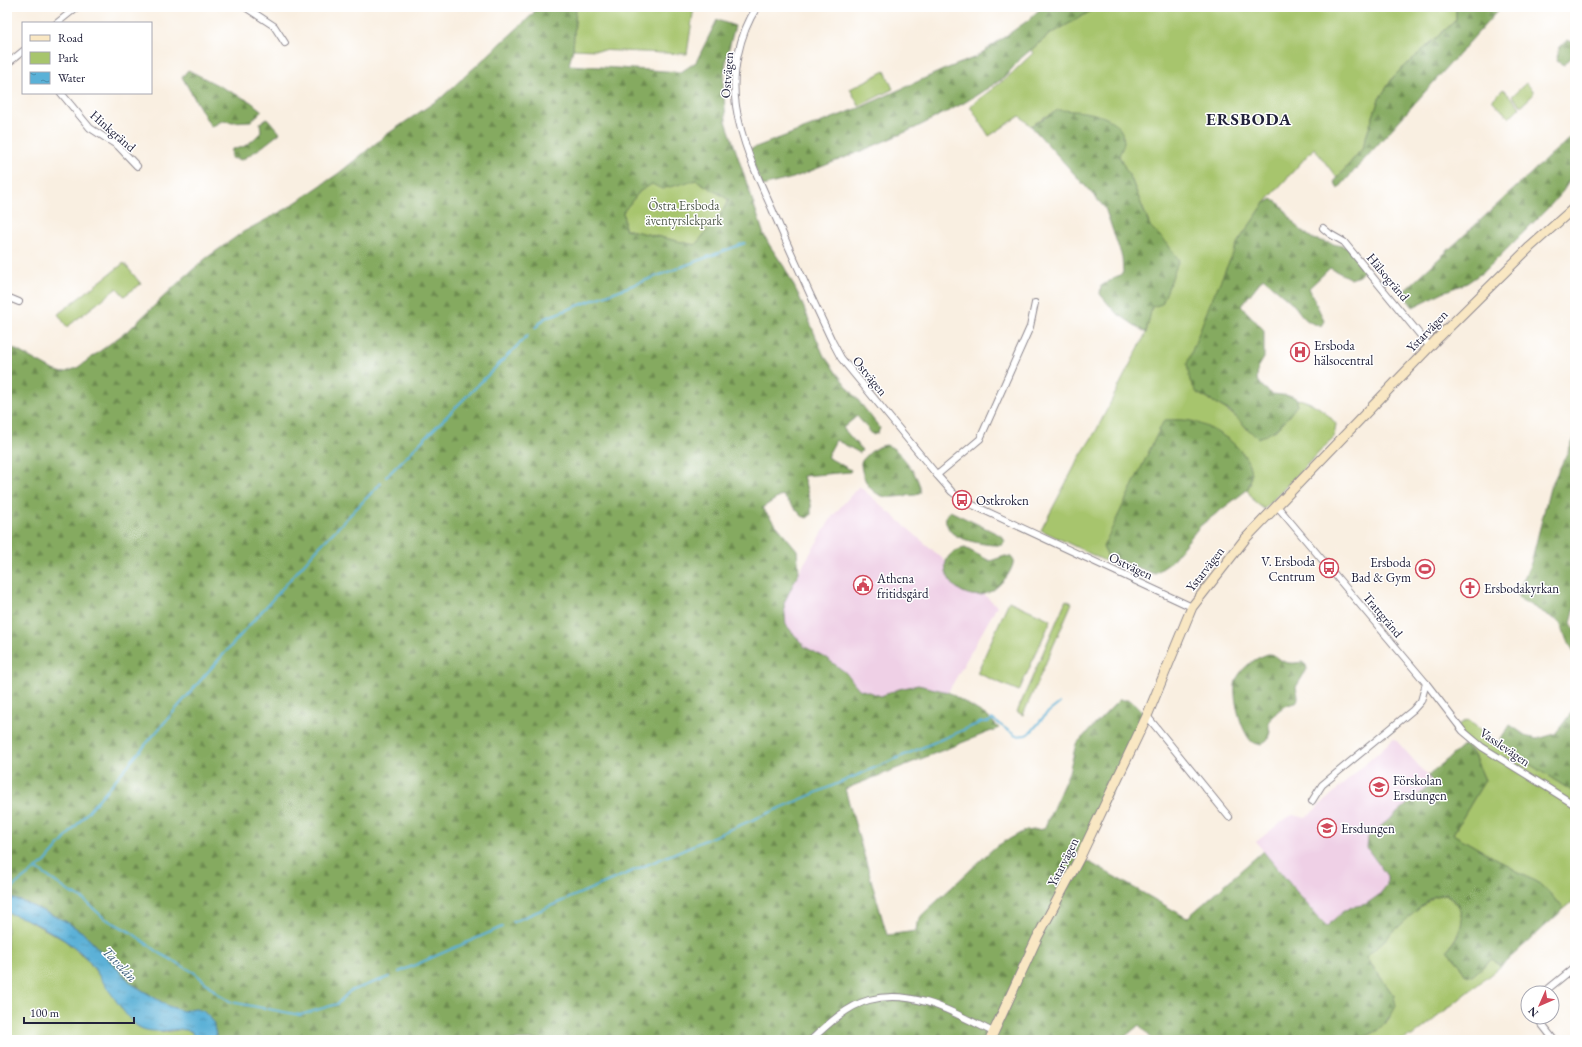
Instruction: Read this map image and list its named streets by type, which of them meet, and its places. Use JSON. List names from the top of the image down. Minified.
{"streets":{"street":["Ostvägen","Hinkgränd","Hälsogränd","Ystarvägen","Trattgränd","Vasslevägen"]},"crossings":[["Ostvägen","Ystarvägen"],["Hälsogränd","Ystarvägen"],["Ystarvägen","Trattgränd"],["Trattgränd","Vasslevägen"]],"districts":["ERSBODA"],"water":["Tavelån"],"parks":["Östra Ersboda äventyrslekpark"],"places":{"hospital":["Ersboda hälsocentral"],"bus stop":["Ostkroken","V. Ersboda Centrum"],"sports":["Ersboda Bad & Gym"],"public building":["Athena fritidsgård"],"church":["Ersbodakyrkan"],"school or university":["Förskolan Ersdungen","Ersdungen"]},"legend":["Road","Park","Water"],"scale_bar":"100 m","north":"bottom left"}
